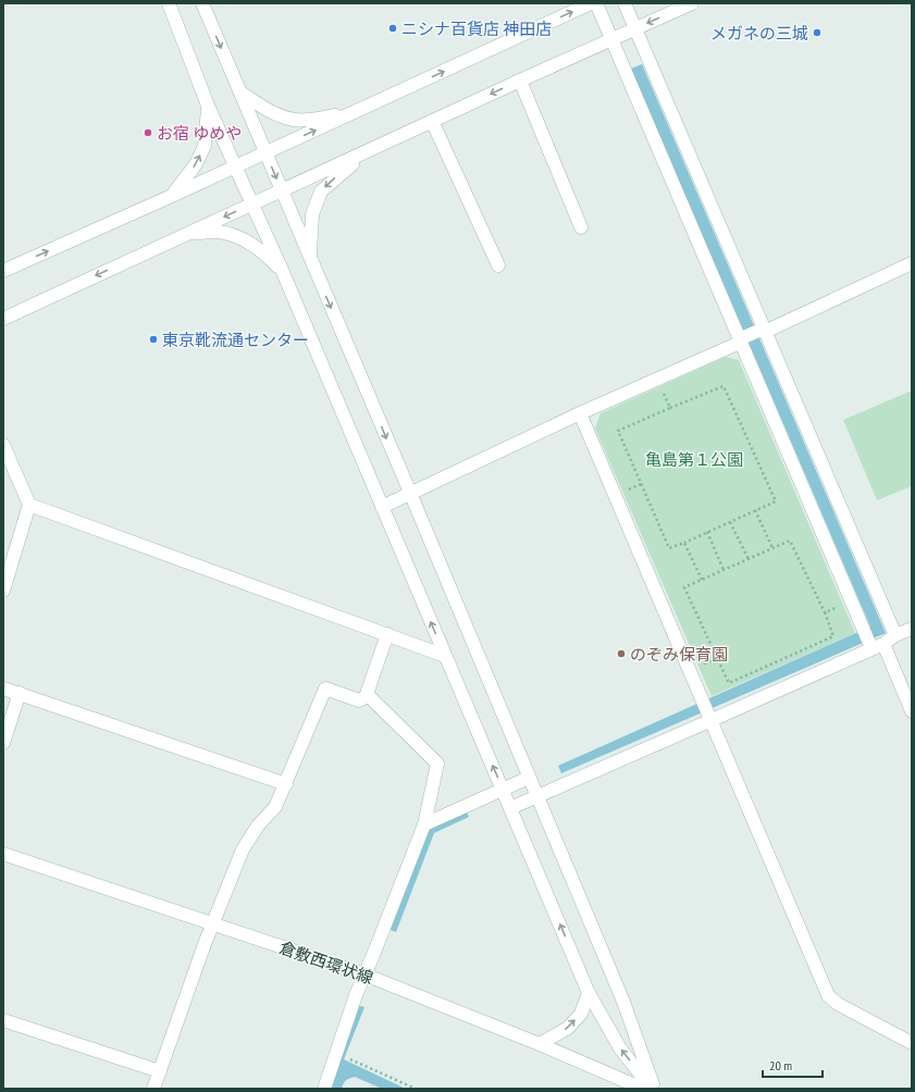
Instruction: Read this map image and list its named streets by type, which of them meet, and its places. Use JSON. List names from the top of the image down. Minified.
{"streets":{"street":["倉敷西環状線"]},"parks":["亀島第１公園"],"places":["ニシナ百貨店 神田店","メガネの三城","お宿 ゆめや","東京靴流通センター","のぞみ保育園"],"scale_bar":"20 m"}
